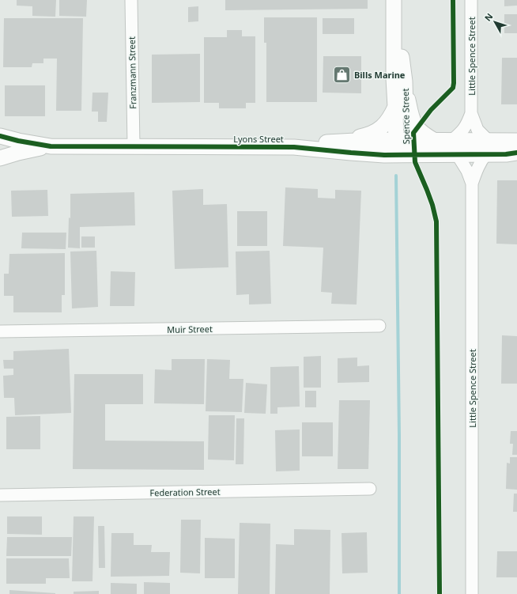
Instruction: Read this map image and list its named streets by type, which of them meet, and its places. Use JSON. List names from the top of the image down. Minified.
{"streets":{"street":["Little Spence Street","Franzmann Street","Spence Street","Lyons Street","Muir Street","Federation Street"]},"crossings":[["Little Spence Street","Lyons Street"],["Franzmann Street","Lyons Street"],["Spence Street","Lyons Street"]],"places":{"shop":["Bills Marine"]},"north":"top left"}
